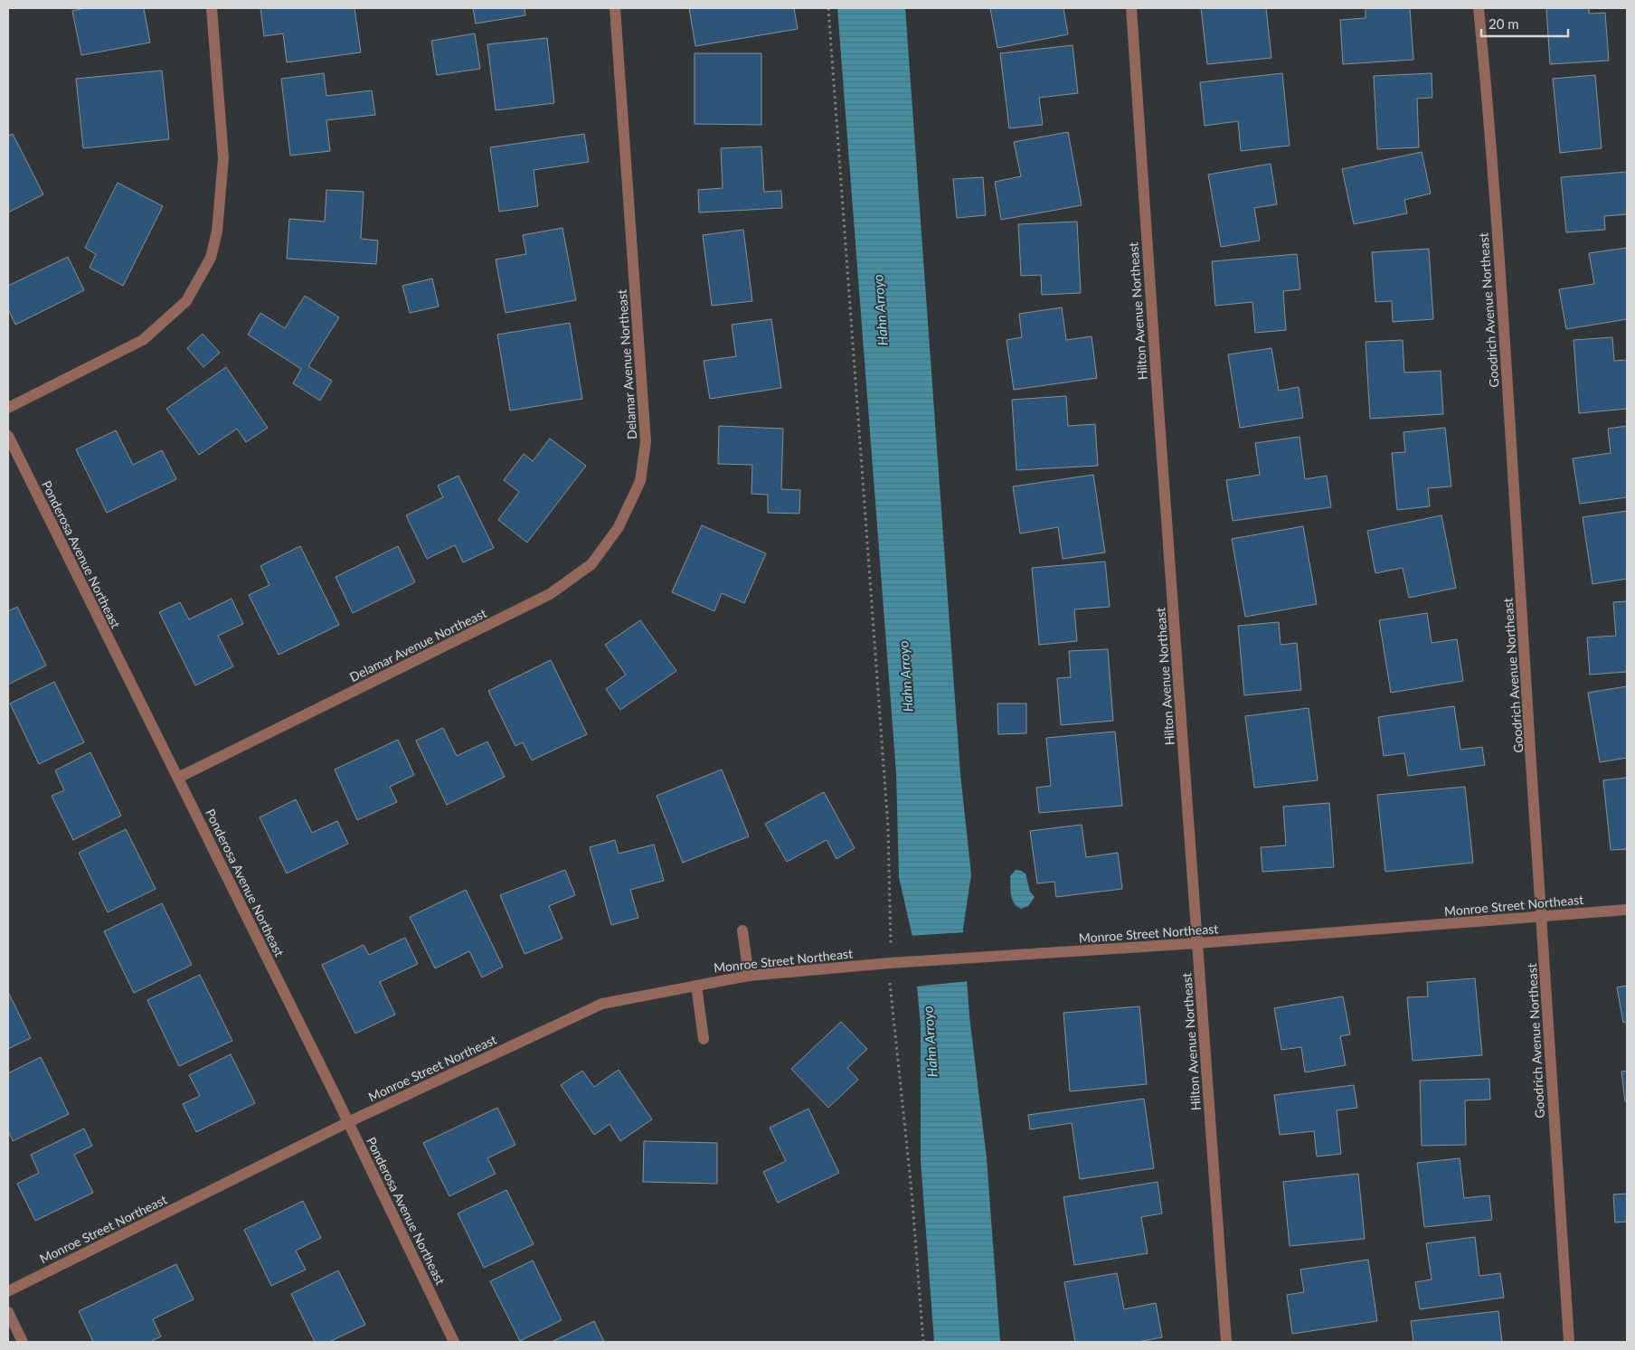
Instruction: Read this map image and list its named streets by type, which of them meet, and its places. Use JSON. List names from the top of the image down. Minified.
{"streets":{"street":["Goodrich Avenue Northeast","Hilton Avenue Northeast","Delamar Avenue Northeast","Ponderosa Avenue Northeast","Monroe Street Northeast"]},"crossings":[["Goodrich Avenue Northeast","Monroe Street Northeast"],["Hilton Avenue Northeast","Monroe Street Northeast"],["Delamar Avenue Northeast","Ponderosa Avenue Northeast"],["Ponderosa Avenue Northeast","Monroe Street Northeast"]],"water":["Hahn Arroyo"],"scale_bar":"20 m"}
